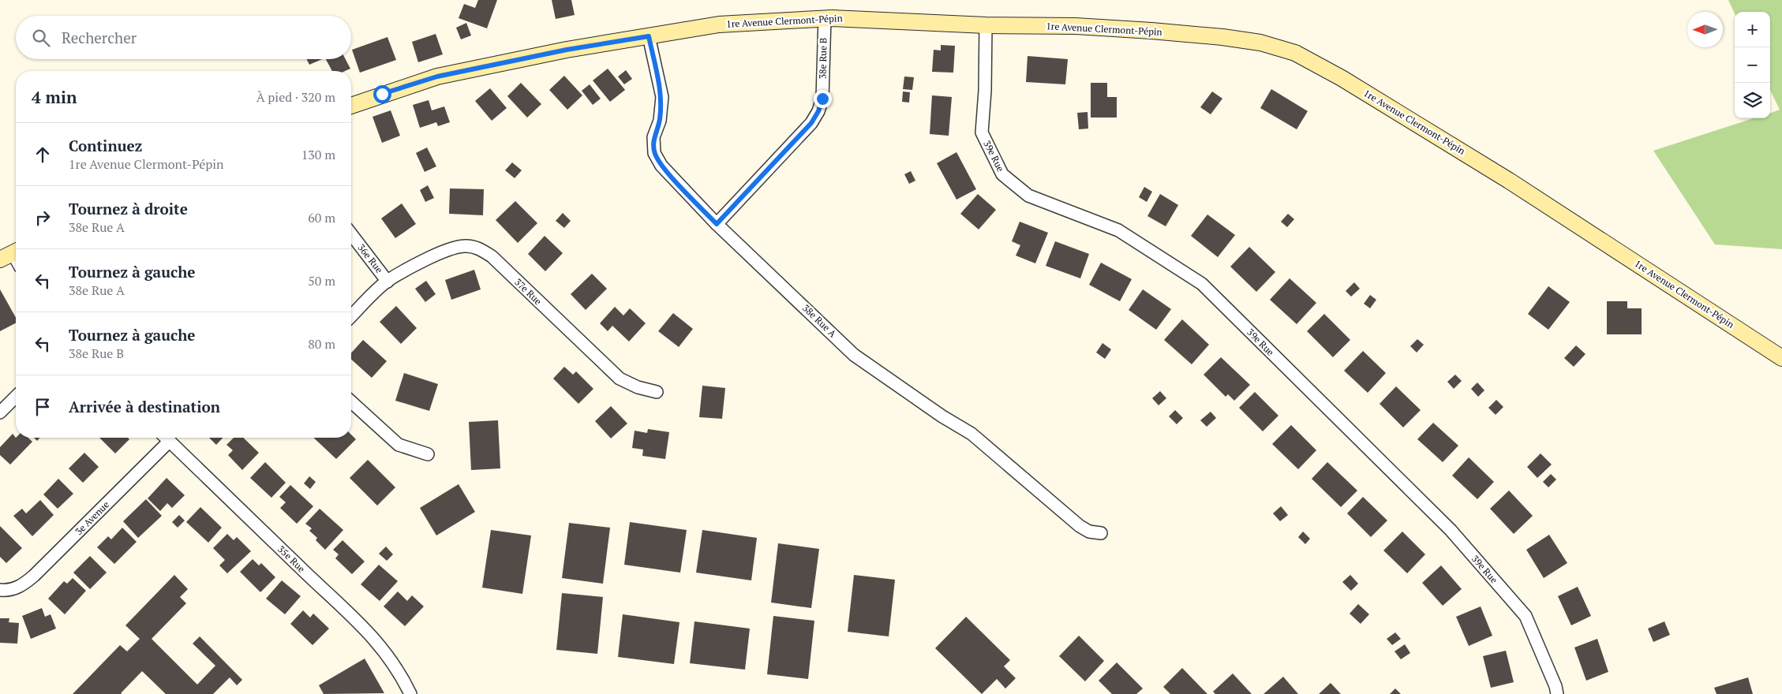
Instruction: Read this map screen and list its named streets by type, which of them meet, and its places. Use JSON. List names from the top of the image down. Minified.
{"streets":{"street":["1re Avenue Clermont-Pépin","38e Rue B","39e Rue","36e Rue","37e Rue","38e Rue A","3e Avenue","35e Rue"]},"crossings":[["1re Avenue Clermont-Pépin","38e Rue B"],["1re Avenue Clermont-Pépin","39e Rue"],["1re Avenue Clermont-Pépin","38e Rue A"],["38e Rue B","38e Rue A"],["36e Rue","37e Rue"]],"north":"left","page":{"map_buttons":["+","−"],"search":"Rechercher","heading":["4 min","À pied · 320 m"],"list":[["Continuez","1re Avenue Clermont-Pépin","130 m"],["Tournez à droite","38e Rue A","60 m"],["Tournez à gauche","38e Rue A","50 m"],["Tournez à gauche","38e Rue B","80 m"],"Arrivée à destination"]}}
